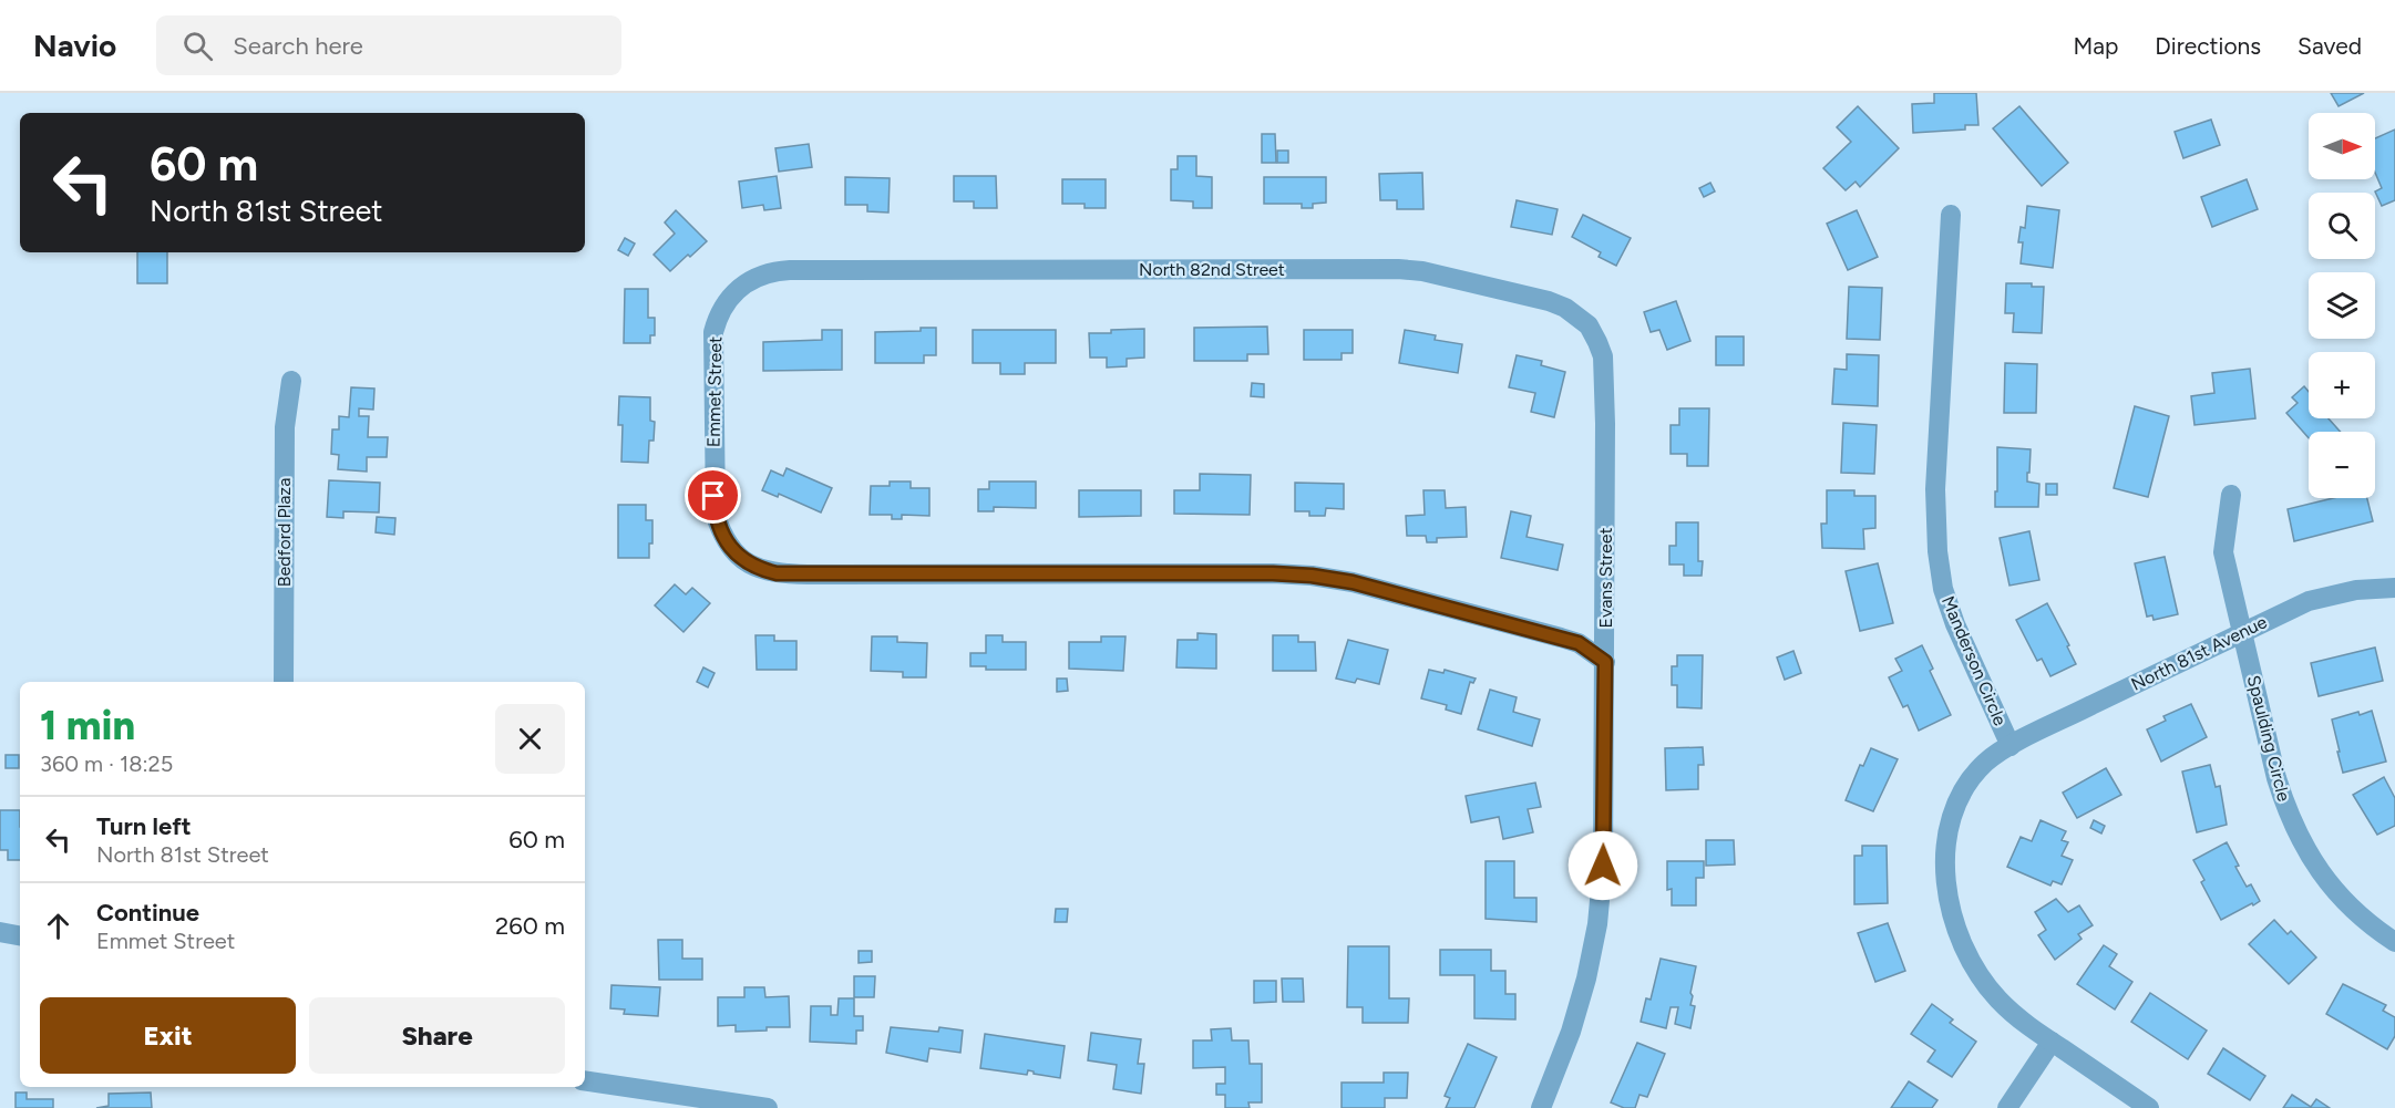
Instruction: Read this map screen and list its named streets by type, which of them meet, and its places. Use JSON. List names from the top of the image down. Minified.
{"streets":{"street":["North 82nd Street","Emmet Street","Bedford Plaza","Evans Street","North 81st Avenue","Manderson Circle","Spaulding Circle"]},"crossings":[["North 82nd Street","Emmet Street"],["North 82nd Street","Evans Street"],["Emmet Street","Evans Street"],["North 81st Avenue","Manderson Circle"],["North 81st Avenue","Spaulding Circle"]],"north":"right","page":{"header":"Navio","search":"Search here","nav":["Map","Directions","Saved"],"map_buttons":["+","−"],"turn":["60 m","North 81st Street"],"heading":["1 min","360 m · 18:25"],"list":[{"name":"Turn left","note":"North 81st Street","value":"60 m"},{"name":"Continue","note":"Emmet Street","value":"260 m"}],"buttons":["Exit","Share"]}}
